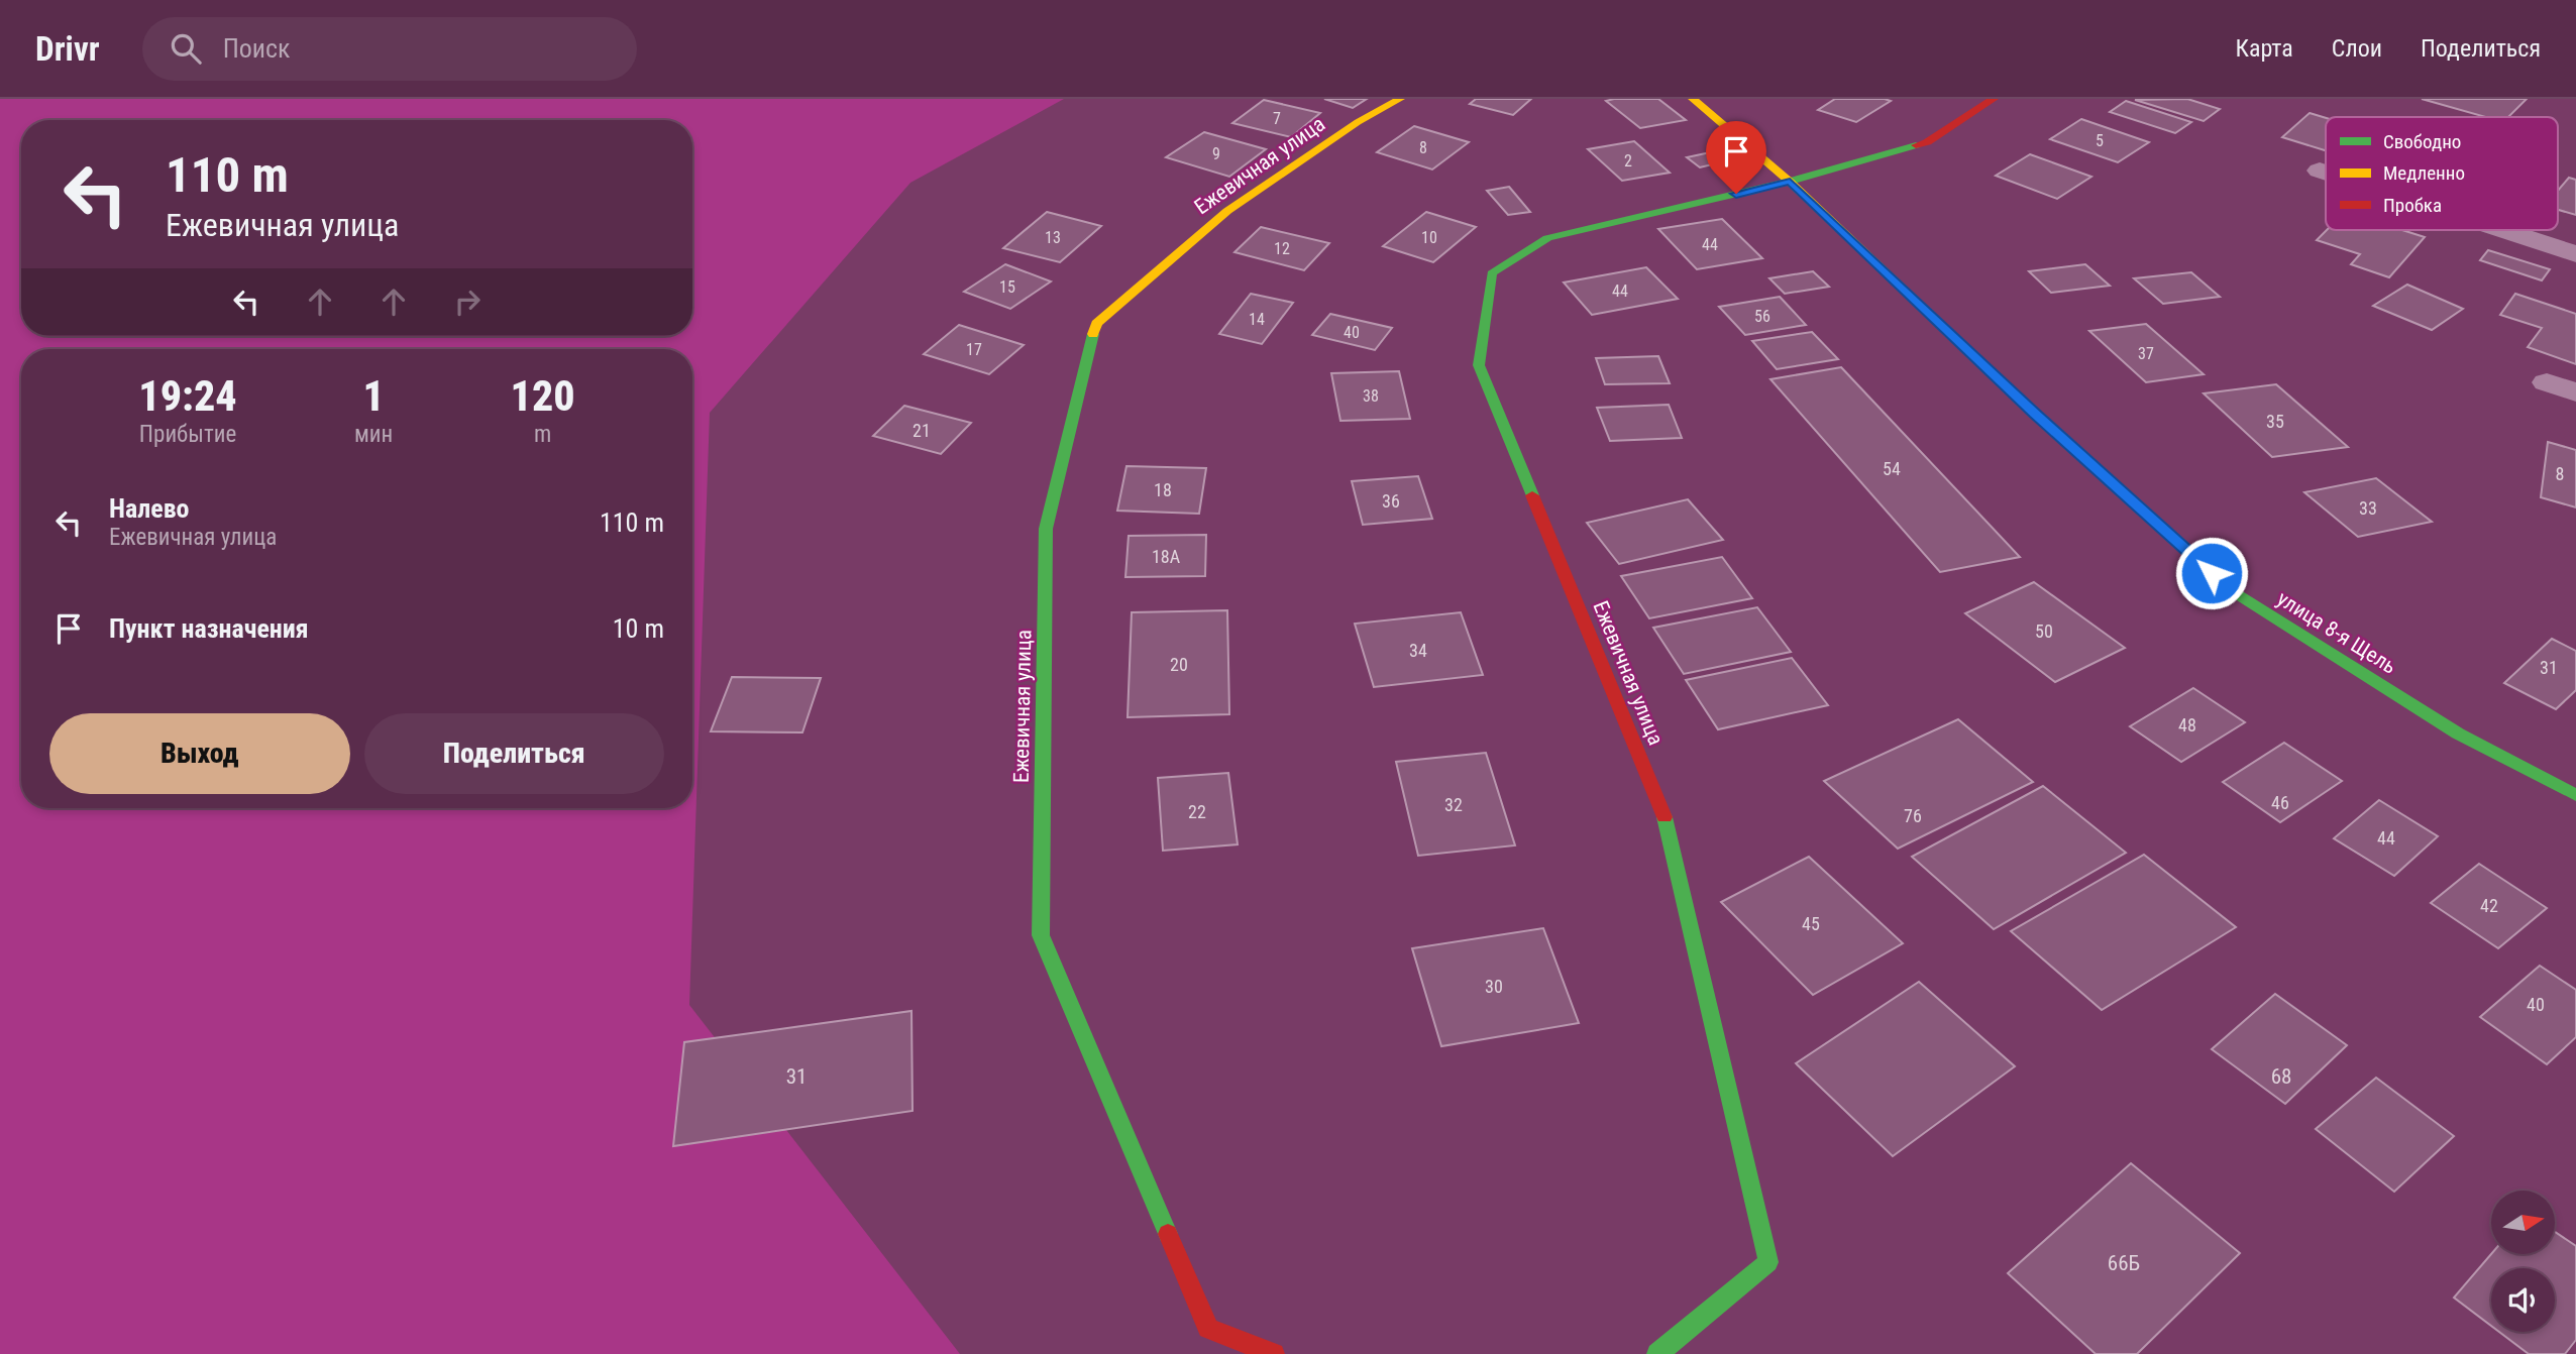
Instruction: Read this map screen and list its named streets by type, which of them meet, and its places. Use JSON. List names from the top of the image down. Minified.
{"streets":{"street":["Ежевичная улица","улица 8-я Щель"]},"crossings":[["Ежевичная улица","улица 8-я Щель"]],"house_numbers":["7","5","8","9","2","13","10","44","12","15","44","56","14","40","17","37","38","35","21","54","8","18","36","33","18А","50","34","20","31","48","46","32","22","76","44","42","45","30","40","31","68","66Б"],"legend":["Свободно","Медленно","Пробка"],"north":"right","page":{"header":"Drivr","search":"Поиск","nav":["Карта","Слои","Поделиться"],"turn":["110 m","Ежевичная улица"],"eta":["19:24","Прибытие","1","мин","120","m"],"list":[{"name":"Налево","note":"Ежевичная улица","value":"110 m"},{"name":"Пункт назначения","value":"10 m"}],"buttons":["Выход","Поделиться"]}}
